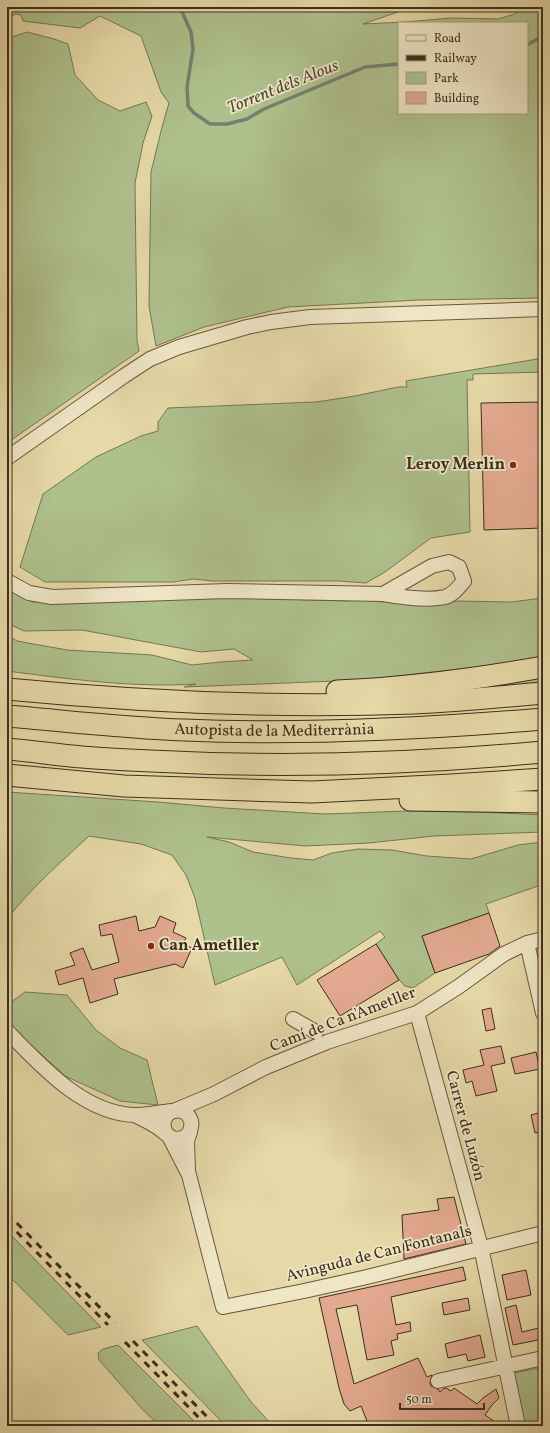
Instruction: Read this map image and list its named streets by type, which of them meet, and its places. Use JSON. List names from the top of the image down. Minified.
{"streets":{"highway":["Autopista de la Mediterrània"],"street":["Camí de Ca n'Ametller","Carrer de Luzón","Avinguda de Can Fontanals"]},"crossings":[["Camí de Ca n'Ametller","Carrer de Luzón"],["Carrer de Luzón","Avinguda de Can Fontanals"]],"water":["Torrent dels Alous"],"places":["Leroy Merlin","Can Ametller"],"legend":["Road","Railway","Park","Building"],"scale_bar":"50 m"}
